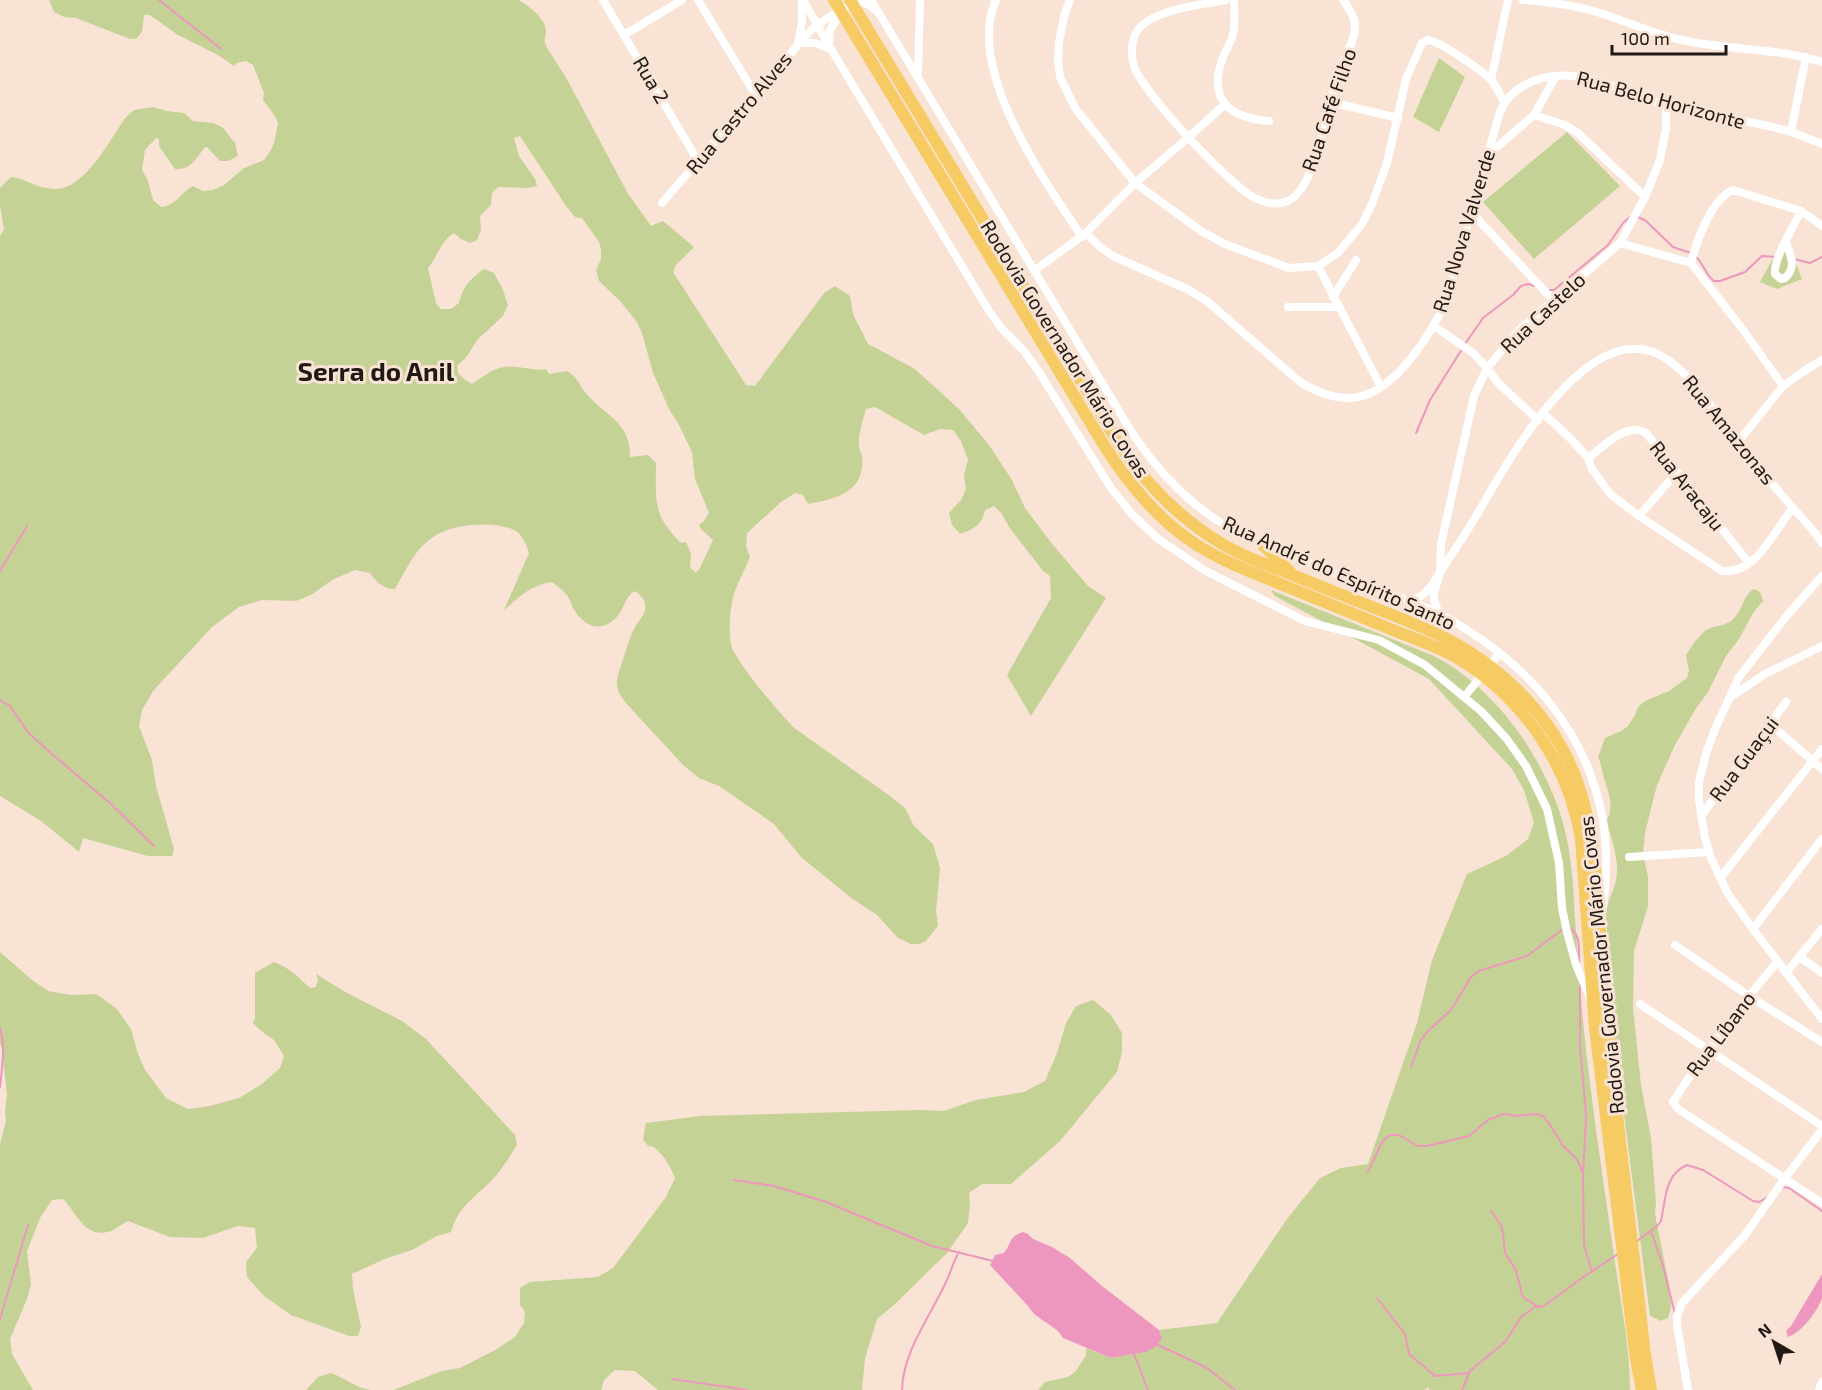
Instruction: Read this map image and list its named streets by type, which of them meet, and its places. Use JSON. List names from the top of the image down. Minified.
{"streets":{"highway":["Rodovia Governador Mário Covas"],"street":["Rua 2","Rua Belo Horizonte","Rua Café Filho","Rua Castro Alves","Rua Nova Valverde","Rua Castelo","Rua Amazonas","Rua Aracaju","Rua André do Espírito Santo","Rua Guaçui","Rua Líbano"]},"crossings":[["Rua 2","Rua Castro Alves"],["Rua Belo Horizonte","Rua Nova Valverde"],["Rua Belo Horizonte","Rua Castelo"],["Rua Castro Alves","Rodovia Governador Mário Covas"],["Rua Castro Alves","Rua André do Espírito Santo"],["Rua Nova Valverde","Rua Castelo"],["Rua Castelo","Rua Amazonas"],["Rodovia Governador Mário Covas","Rua André do Espírito Santo"],["Rua Amazonas","Rua André do Espírito Santo"]],"districts":["Serra do Anil"],"scale_bar":"100 m","north":"top left"}
